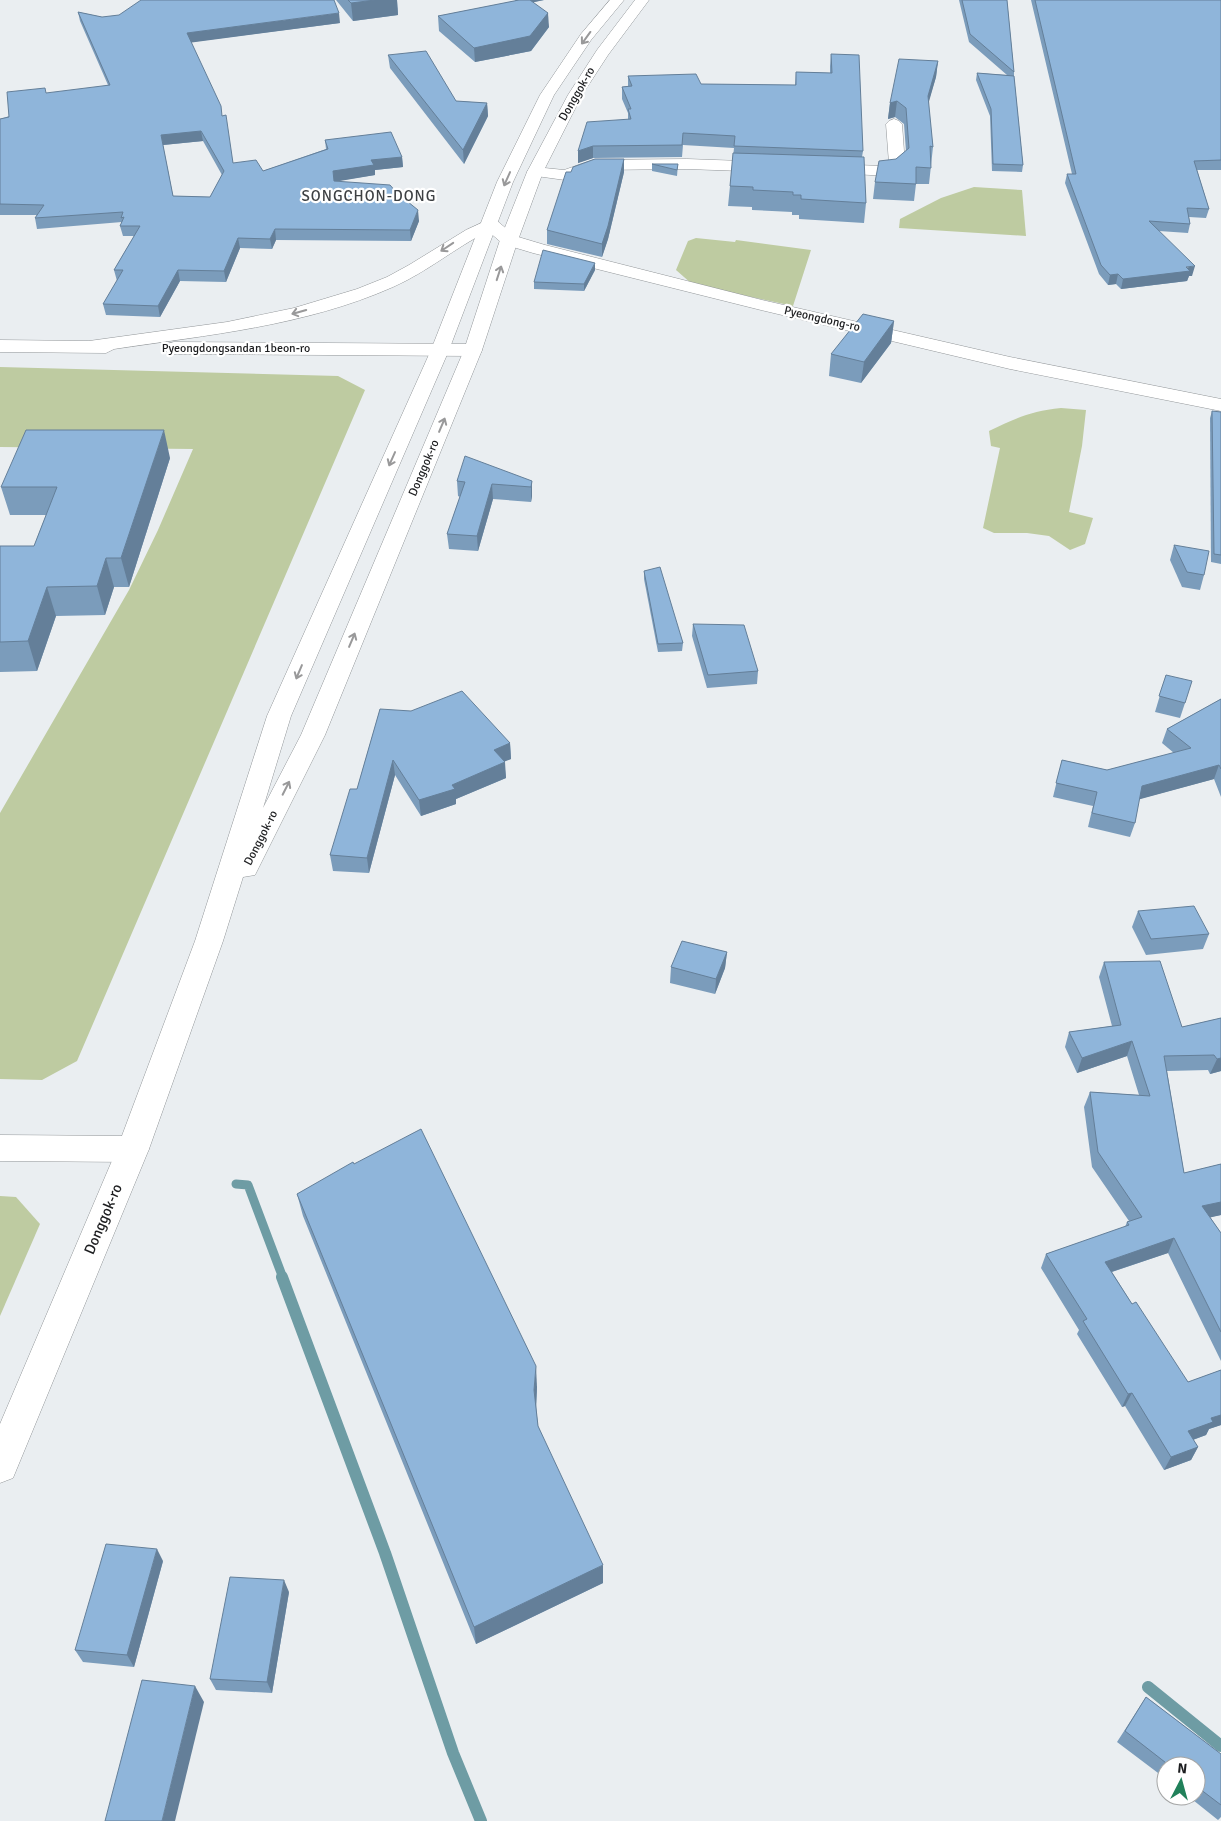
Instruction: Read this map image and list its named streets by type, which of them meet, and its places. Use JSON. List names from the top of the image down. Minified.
{"streets":{"main road":["Donggok-ro","Pyeongdong-ro","Pyeongdongsandan 1beon-ro"]},"crossings":[["Donggok-ro","Pyeongdong-ro"],["Donggok-ro","Pyeongdongsandan 1beon-ro"]],"districts":["SONGCHON-DONG"],"north":"top"}
